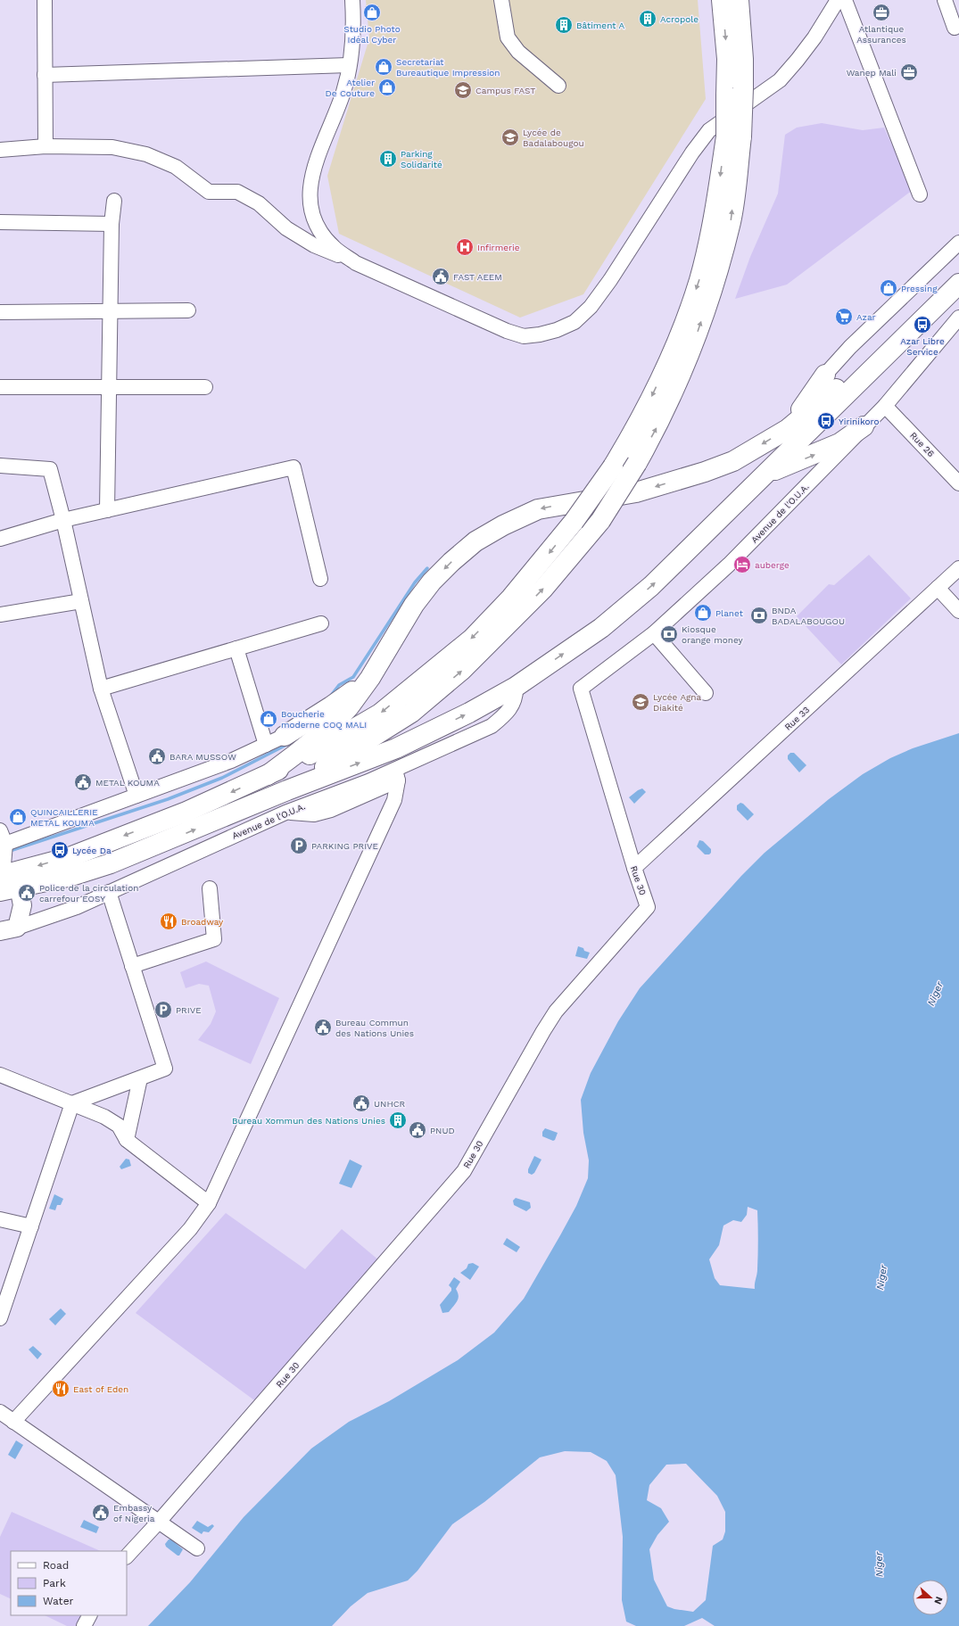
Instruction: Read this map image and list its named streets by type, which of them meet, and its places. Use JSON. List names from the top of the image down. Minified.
{"streets":{"street":["Rue 26","Avenue de l'O.U.A.","Rue 33","Rue 30"]},"crossings":[["Rue 26","Avenue de l'O.U.A."],["Avenue de l'O.U.A.","Rue 30"],["Rue 33","Rue 30"]],"water":["Niger"],"places":{"shop":["Studio Photo Idéal Cyber","Secretariat Bureautique Impression","Atelier De Couture","Pressing","Planet","Boucherie moderne COQ MALI","QUINCAILLERIE METAL KOUMA"],"office":["Atlantique Assurances","Wanep Mali"],"building":["Acropole","Bâtiment A","Parking Solidarité","Bureau Xommun des Nations Unies"],"school or university":["Campus FAST","Lycée de Badalabougou","Lycée Agna Diakité"],"hospital":["Infirmerie"],"public building":["FAST AEEM","BARA MUSSOW","METAL KOUMA","Police de la circulation carrefour EOSY","Bureau Commun des Nations Unies","UNHCR","PNUD","Embassy of Nigeria"],"supermarket":["Azar"],"bus stop":["Azar Libre Service","Yirinikoro","Lycée Da"],"hotel":["auberge"],"bank":["BNDA BADALABOUGOU","Kiosque orange money"],"parking":["PARKING PRIVE","PRIVE"],"restaurant":["Broadway","East of Eden"]},"legend":["Road","Park","Water"],"north":"right"}
